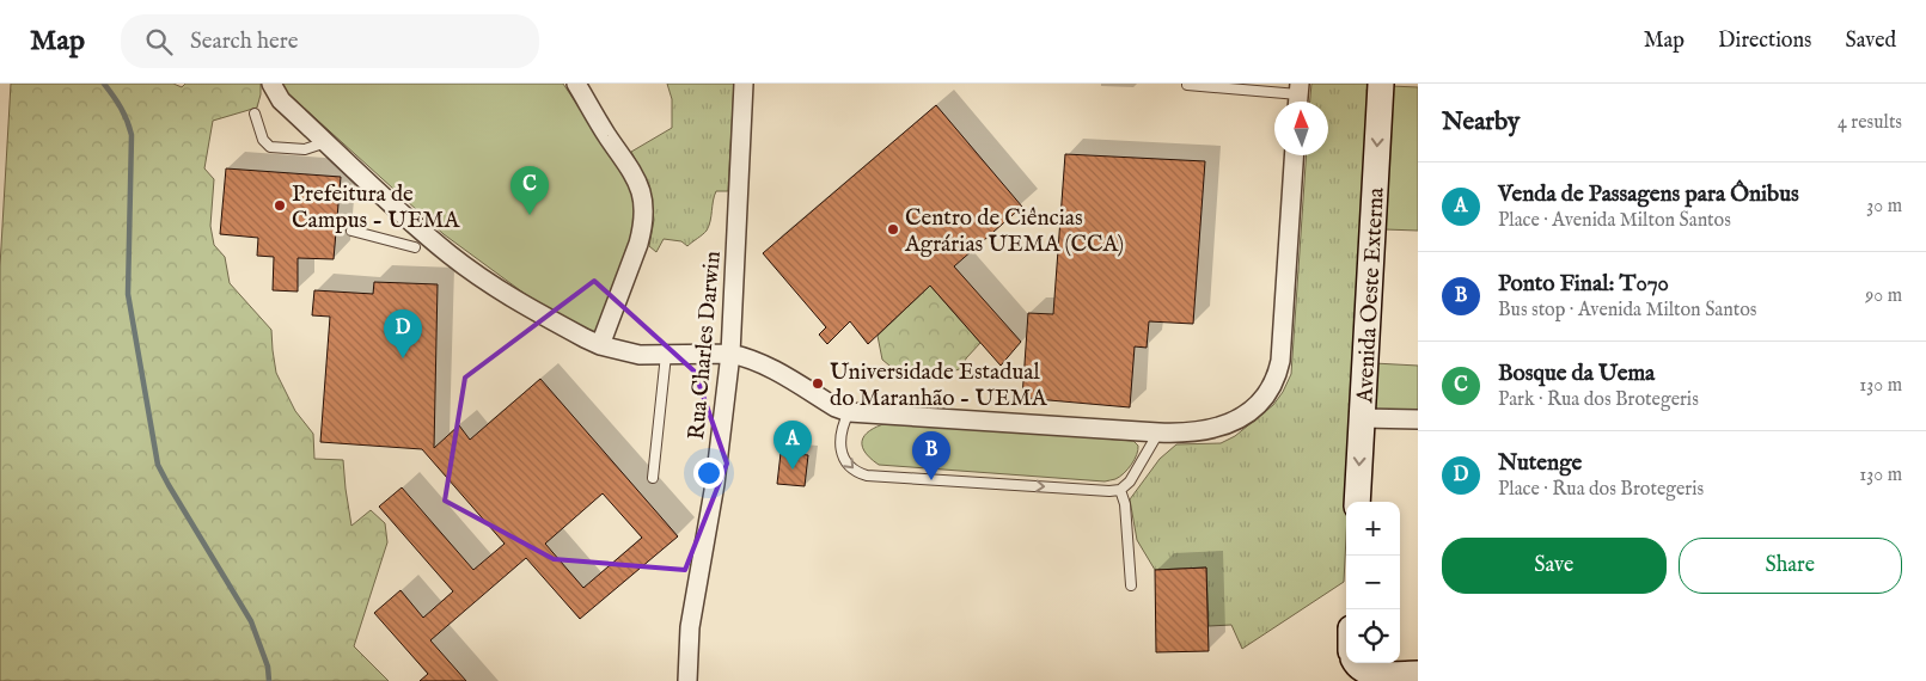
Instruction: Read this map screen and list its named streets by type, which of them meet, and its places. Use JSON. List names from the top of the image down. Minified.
{"streets":{"street":["Avenida Oeste Externa","Rua Charles Darwin"]},"one_way":["Avenida Oeste Externa"],"places":["Prefeitura de Campus - UEMA","Centro de Ciências Agrárias UEMA (CCA)","Universidade Estadual do Maranhão - UEMA"],"north":"top","page":{"header":"Map","search":"Search here","nav":["Map","Directions","Saved"],"heading":["Nearby","4 results"],"list":[{"mark":"A","name":"Venda de Passagens para Ônibus","note":"Place · Avenida Milton Santos","value":"30 m"},{"mark":"B","name":"Ponto Final: T070","note":"Bus stop · Avenida Milton Santos","value":"90 m"},{"mark":"C","name":"Bosque da Uema","note":"Park · Rua dos Brotegeris","value":"130 m"},{"mark":"D","name":"Nutenge","note":"Place · Rua dos Brotegeris","value":"130 m"}],"pins":["C","D","A","B"],"map_buttons":["+","−"],"buttons":["Save","Share"]}}
